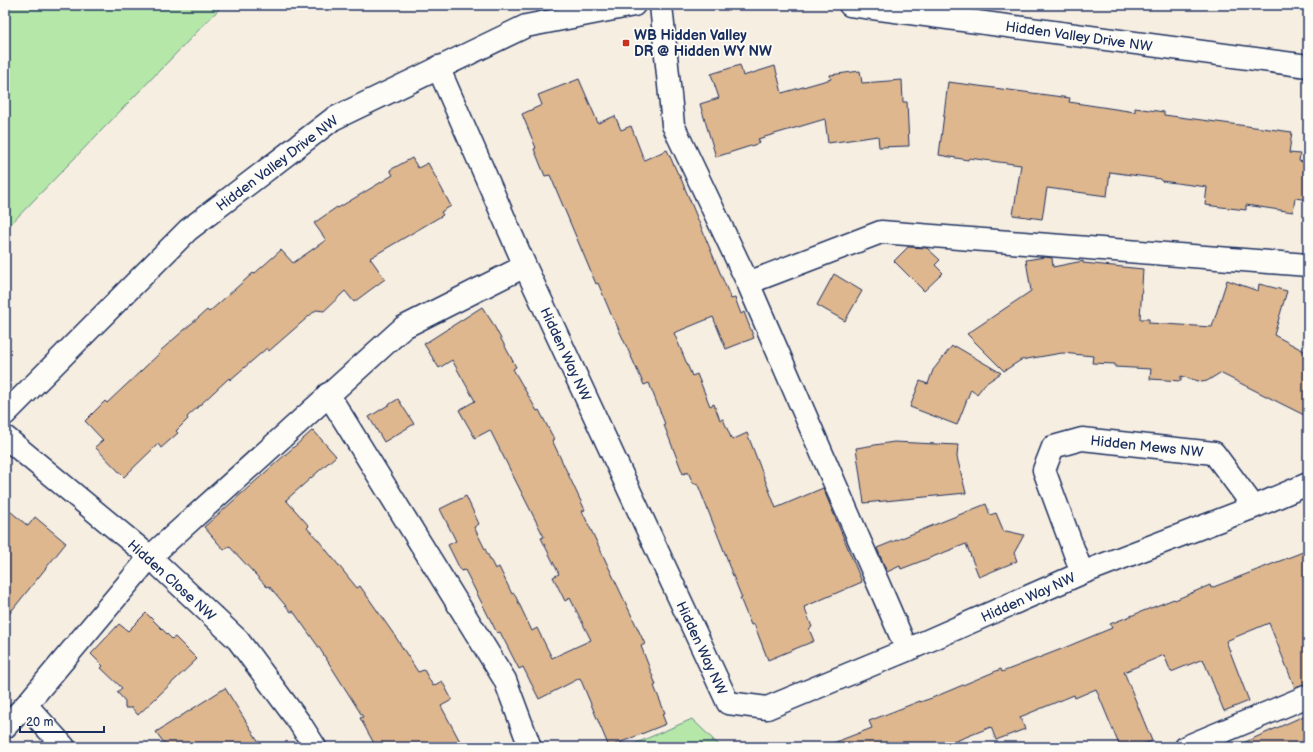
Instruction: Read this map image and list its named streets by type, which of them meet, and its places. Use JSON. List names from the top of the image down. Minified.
{"streets":{"street":["Hidden Valley Drive NW","Hidden Way NW","Hidden Mews NW","Hidden Close NW"]},"crossings":[["Hidden Valley Drive NW","Hidden Way NW"],["Hidden Way NW","Hidden Mews NW"]],"places":{"transit":["WB Hidden Valley DR @ Hidden WY NW"]},"scale_bar":"20 m"}
